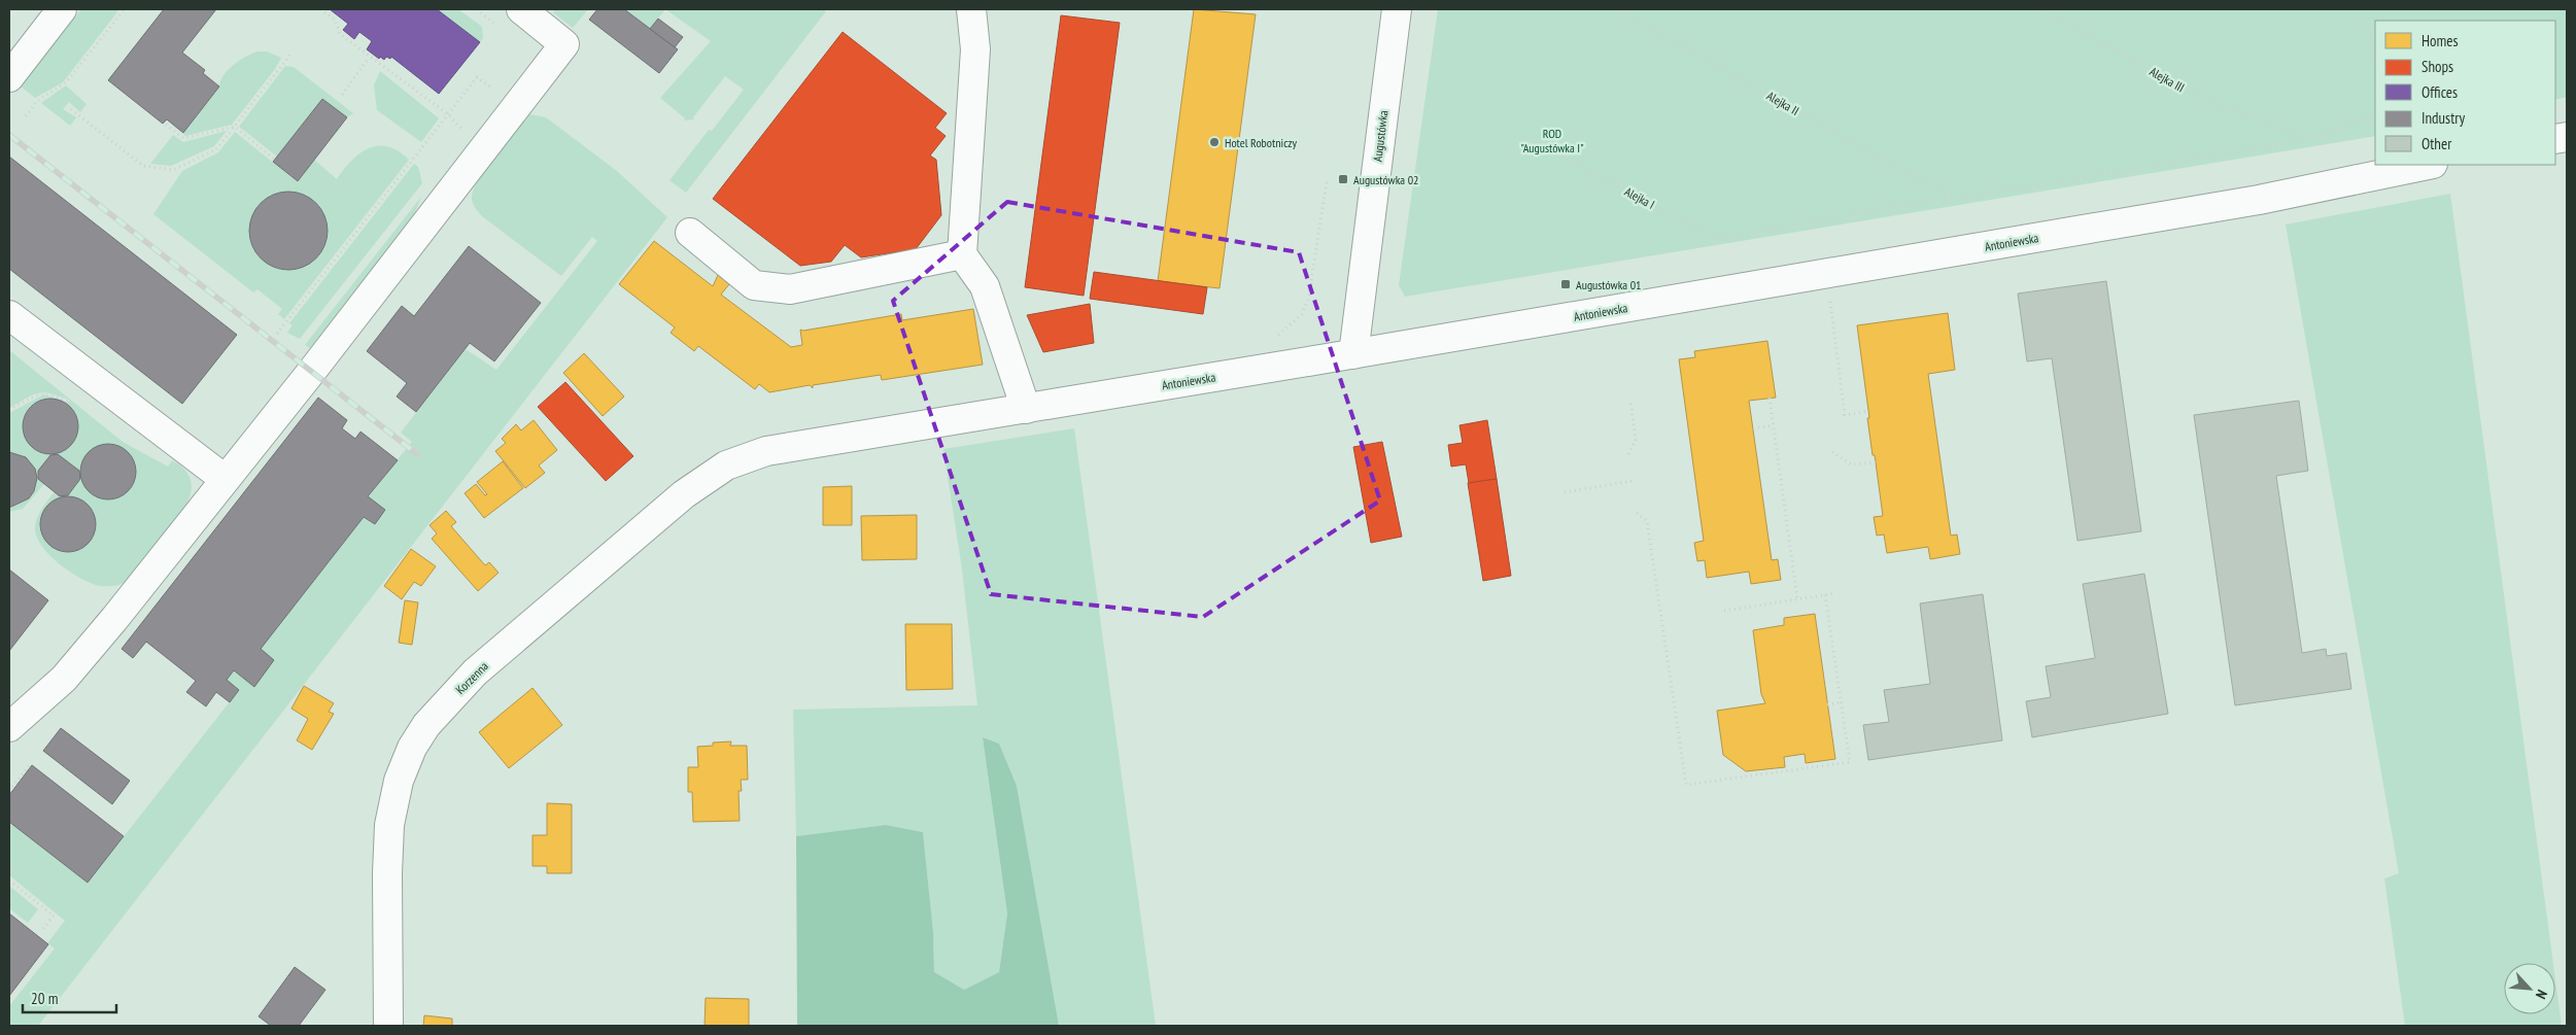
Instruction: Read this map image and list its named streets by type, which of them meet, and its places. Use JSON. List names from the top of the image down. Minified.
{"streets":{"street":["Augustówka","Antoniewska","Korzenna"],"path":["Alejka III","Alejka II","Alejka I"]},"crossings":[["Alejka II","Alejka I"],["Augustówka","Antoniewska"],["Antoniewska","Korzenna"]],"parks":["ROD \"Augustówka I\""],"places":{"other":["Hotel Robotniczy"],"transit":["Augustówka 02","Augustówka 01"]},"legend":["Homes","Shops","Offices","Industry","Other"],"scale_bar":"20 m","north":"bottom right"}
